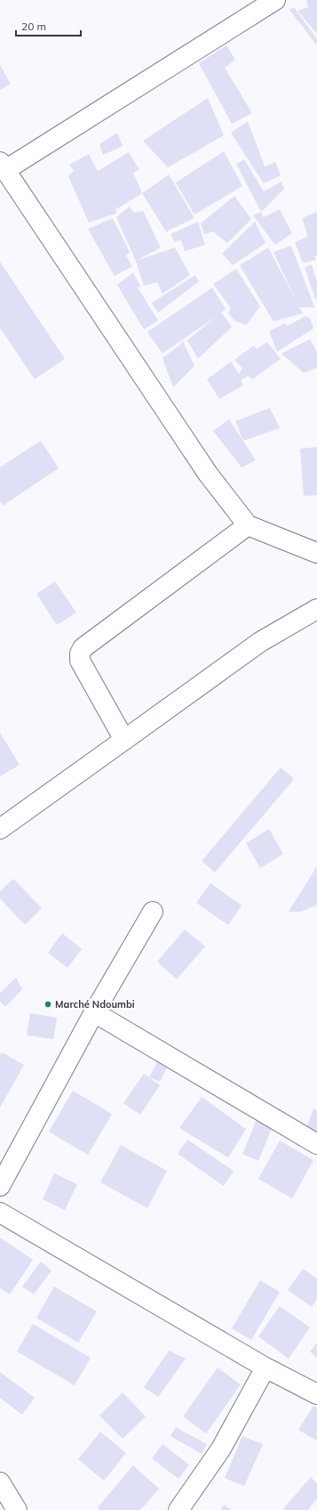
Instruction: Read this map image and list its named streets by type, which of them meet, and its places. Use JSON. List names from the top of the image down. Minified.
{"places":["Marché Ndoumbi"],"scale_bar":"20 m"}
